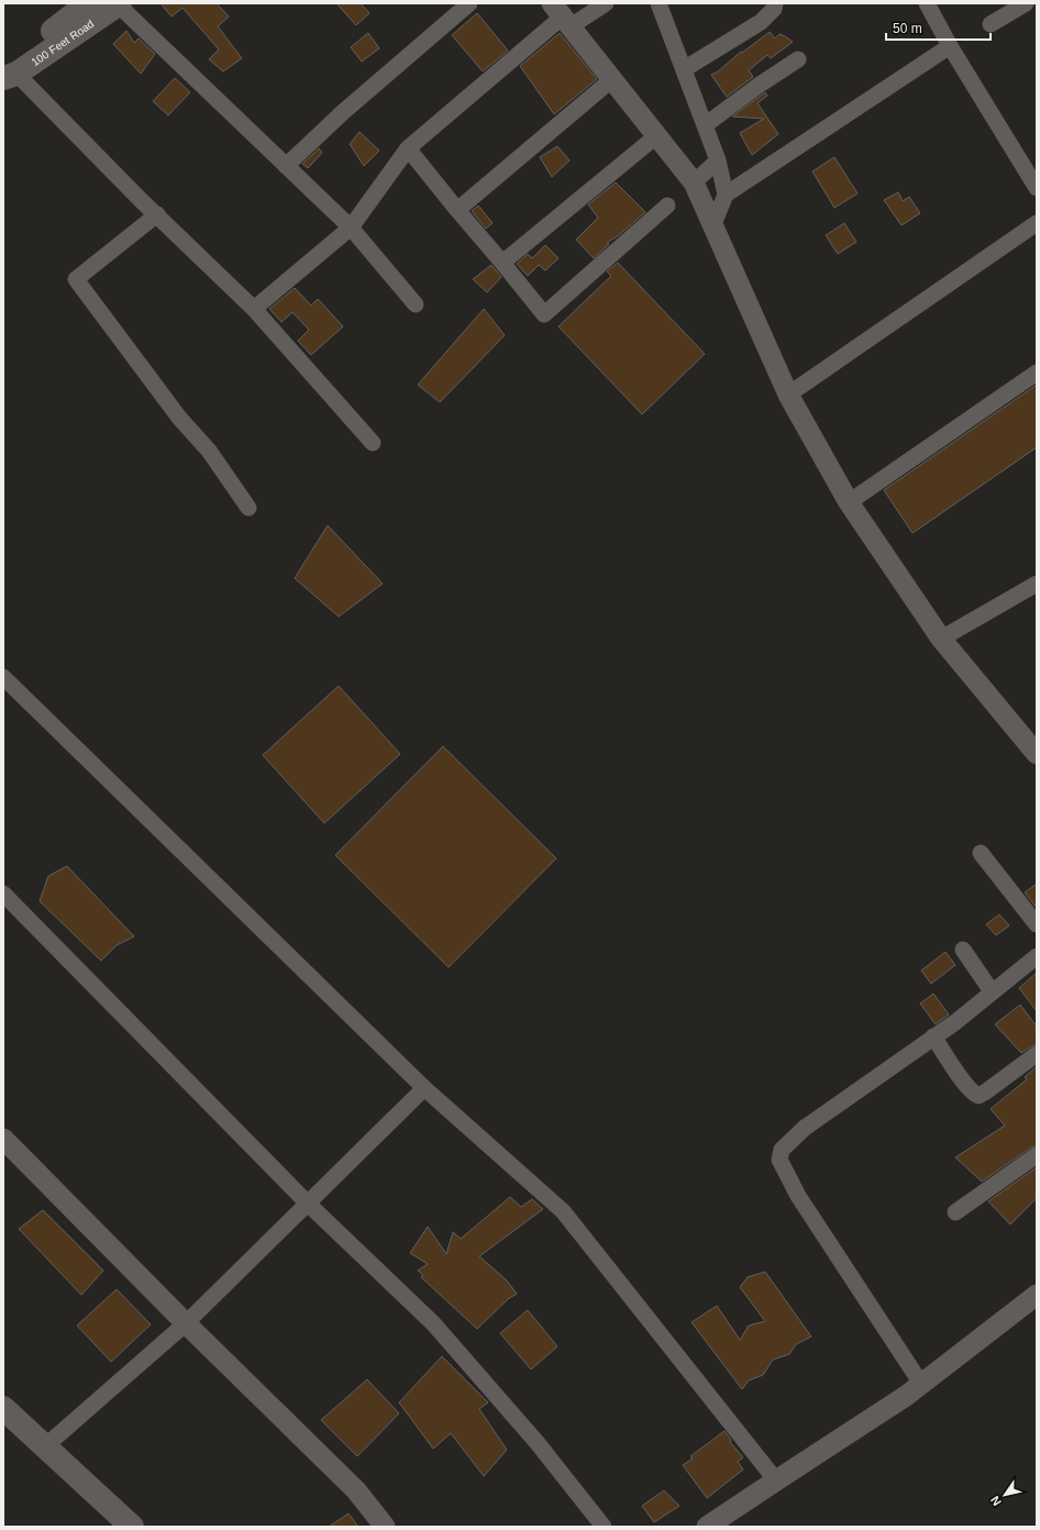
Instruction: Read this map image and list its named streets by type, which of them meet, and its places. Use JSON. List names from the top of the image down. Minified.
{"streets":{"main road":["100 Feet Road"]},"scale_bar":"50 m","north":"bottom left"}
